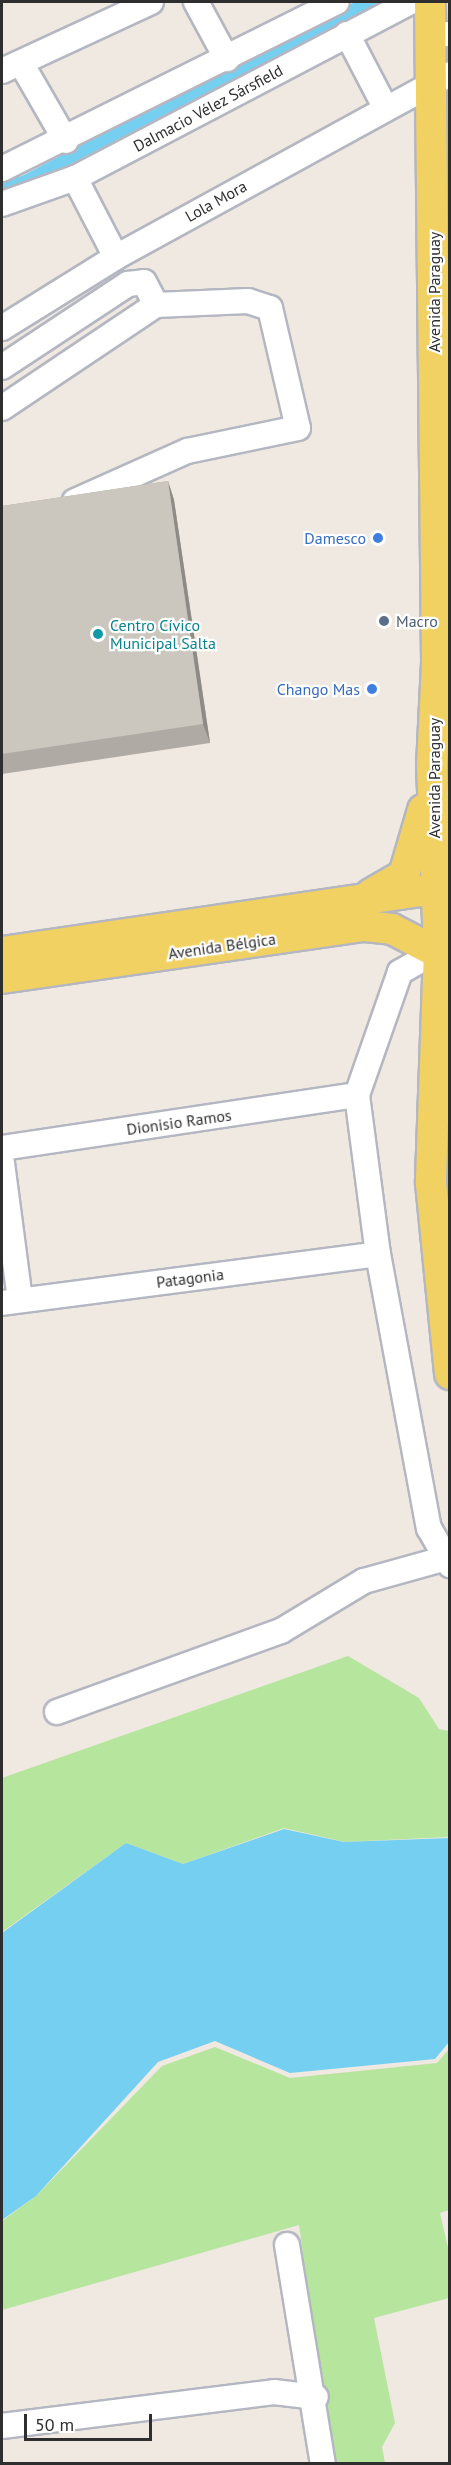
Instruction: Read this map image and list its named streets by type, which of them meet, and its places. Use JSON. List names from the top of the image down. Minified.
{"streets":{"main road":["Avenida Paraguay","Avenida Bélgica"],"street":["Dalmacio Vélez Sársfield","Lola Mora","Dionisio Ramos","Patagonia"]},"crossings":[["Lola Mora","Avenida Paraguay"],["Avenida Paraguay","Avenida Bélgica"]],"places":["Damesco","Macro","Centro Cívico Municipal Salta","Chango Mas"],"scale_bar":"50 m"}
